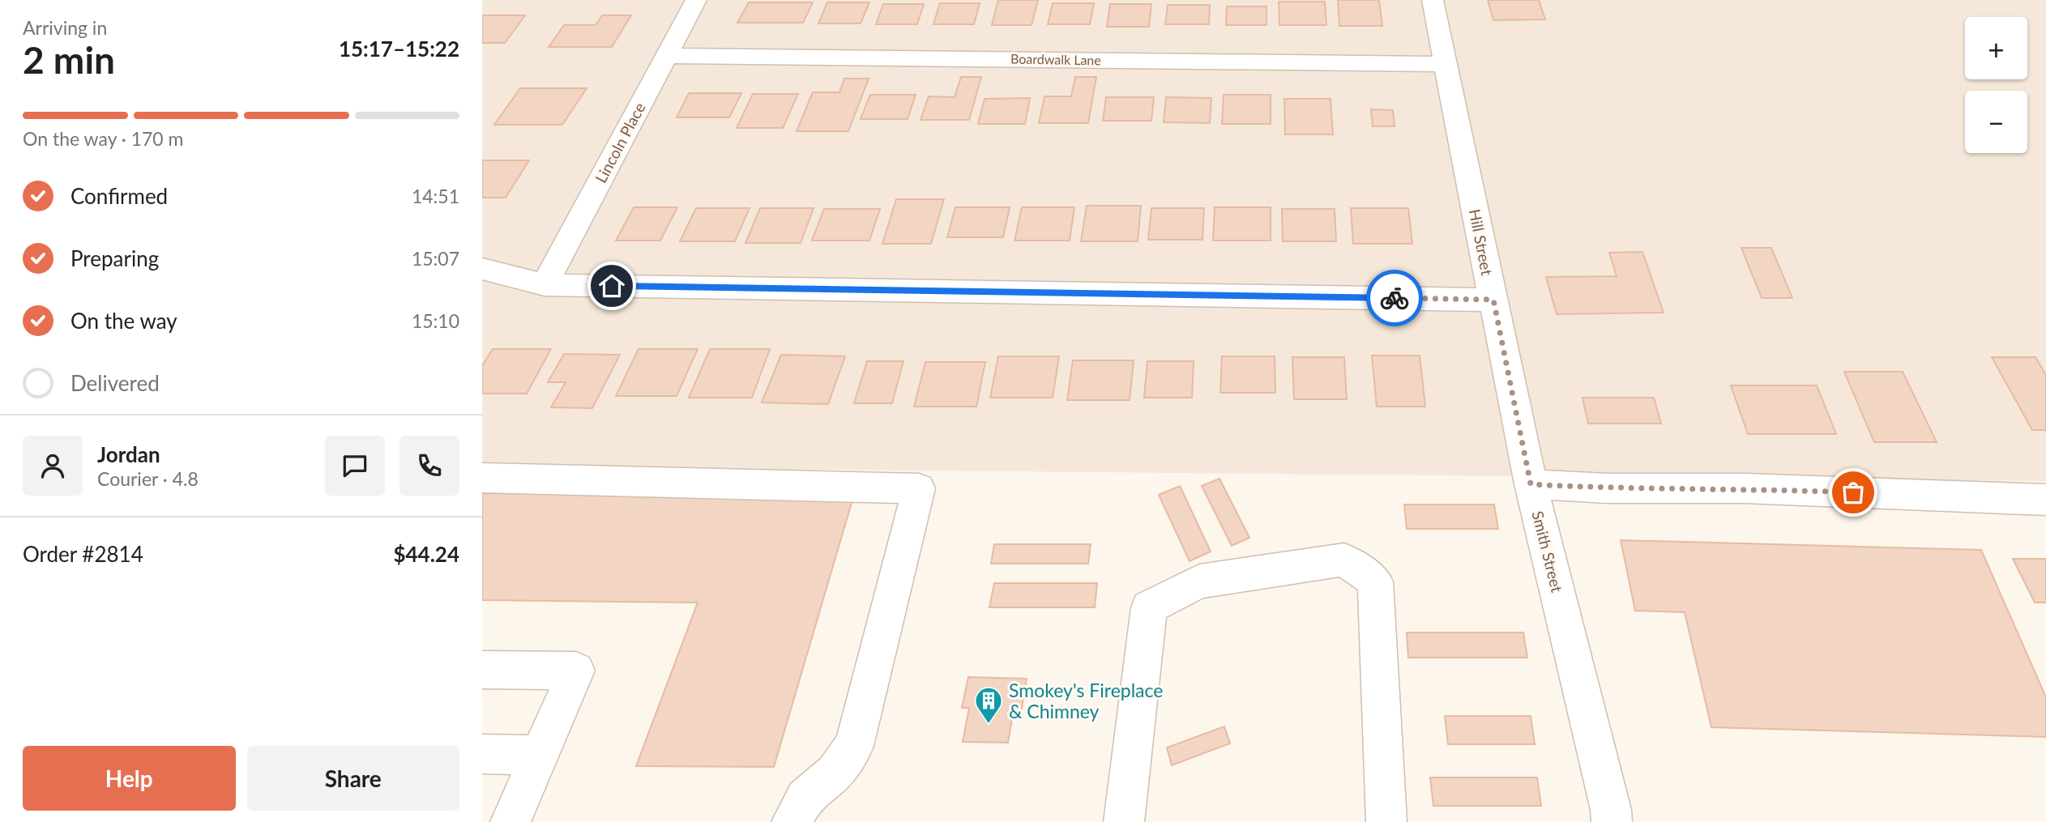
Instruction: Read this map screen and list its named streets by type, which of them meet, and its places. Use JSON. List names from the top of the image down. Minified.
{"streets":{"street":["Boardwalk Lane","Lincoln Place","Hill Street","Smith Street"]},"crossings":[["Boardwalk Lane","Lincoln Place"],["Boardwalk Lane","Hill Street"],["Hill Street","Smith Street"]],"places":{"building":["Smokey's Fireplace & Chimney"]},"page":{"heading":["2 min","Arriving in","15:17–15:22"],"panel":["Jordan","Courier · 4.8","Order #2814","$44.24"],"map_buttons":["+","−"],"bar":"On the way · 170 m","list":[["Confirmed","14:51"],["Preparing","15:07"],["On the way","15:10"],"Delivered"],"buttons":["Help","Share"]}}
